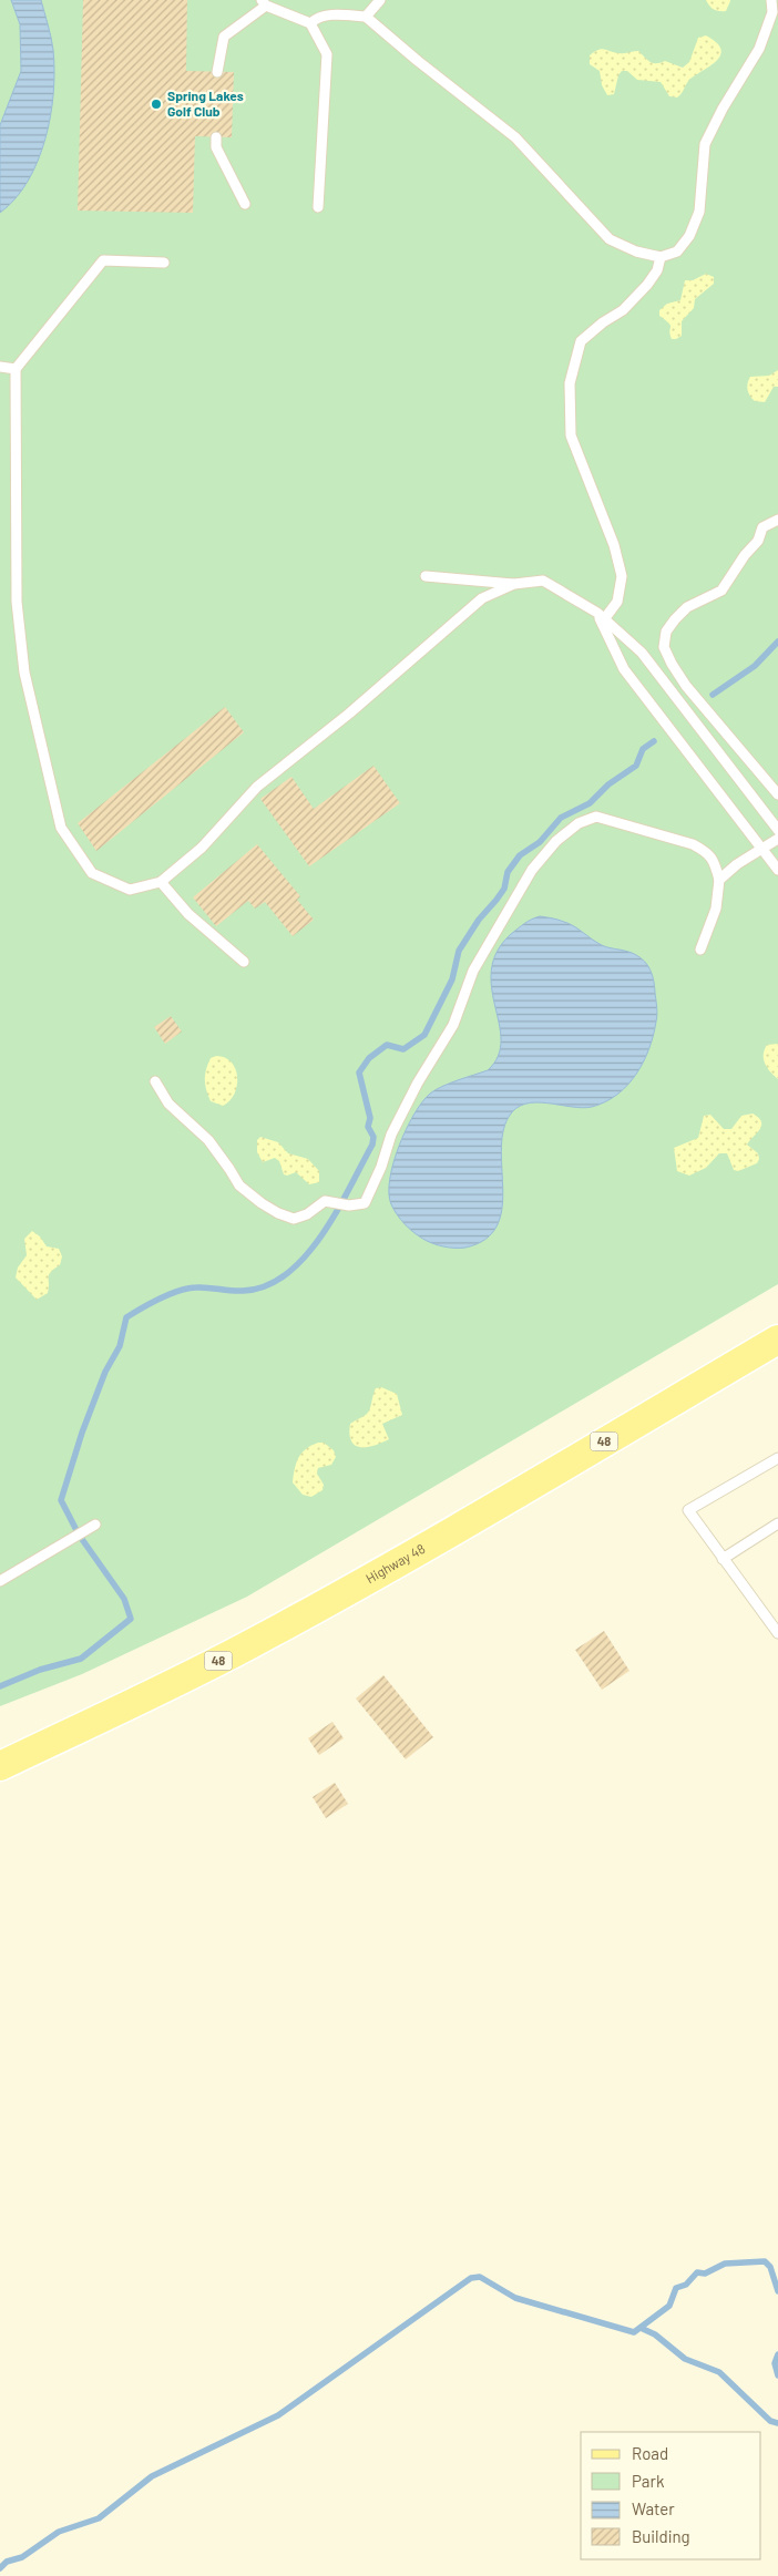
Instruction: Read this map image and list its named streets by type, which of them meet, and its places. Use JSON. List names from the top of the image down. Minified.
{"streets":{"main road":["48","Highway 48"]},"places":["Spring Lakes Golf Club"],"legend":["Road","Park","Water","Building"]}
